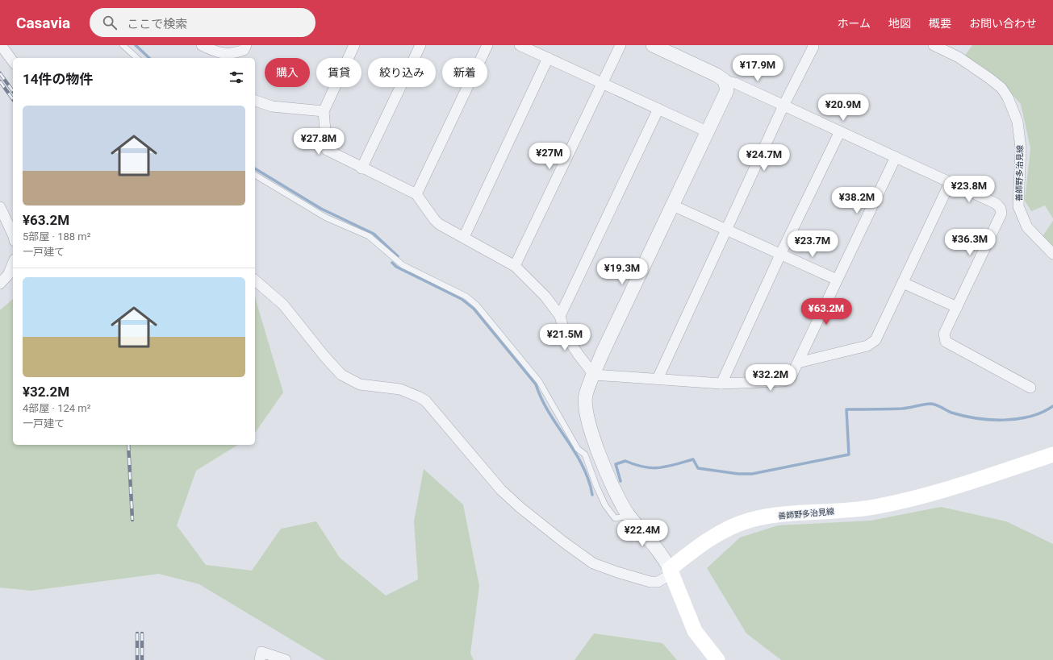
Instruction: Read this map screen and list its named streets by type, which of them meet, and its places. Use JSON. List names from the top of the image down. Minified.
{"streets":{"main road":["善師野多治見線"]},"page":{"header":"Casavia","search":"ここで検索","nav":["ホーム","地図","概要","お問い合わせ"],"price":["¥17.9M","¥20.9M","¥27.8M","¥27M","¥24.7M","¥23.8M","¥38.2M","¥36.3M","¥23.7M","¥19.3M","¥63.2M","¥21.5M","¥32.2M","¥22.4M"],"chip":["購入","賃貸","絞り込み","新着"],"heading":"14件の物件","list":[{"name":"¥63.2M","note":"5部屋 · 188 m² · 一戸建て"},{"name":"¥32.2M","note":"4部屋 · 124 m² · 一戸建て"}]}}
